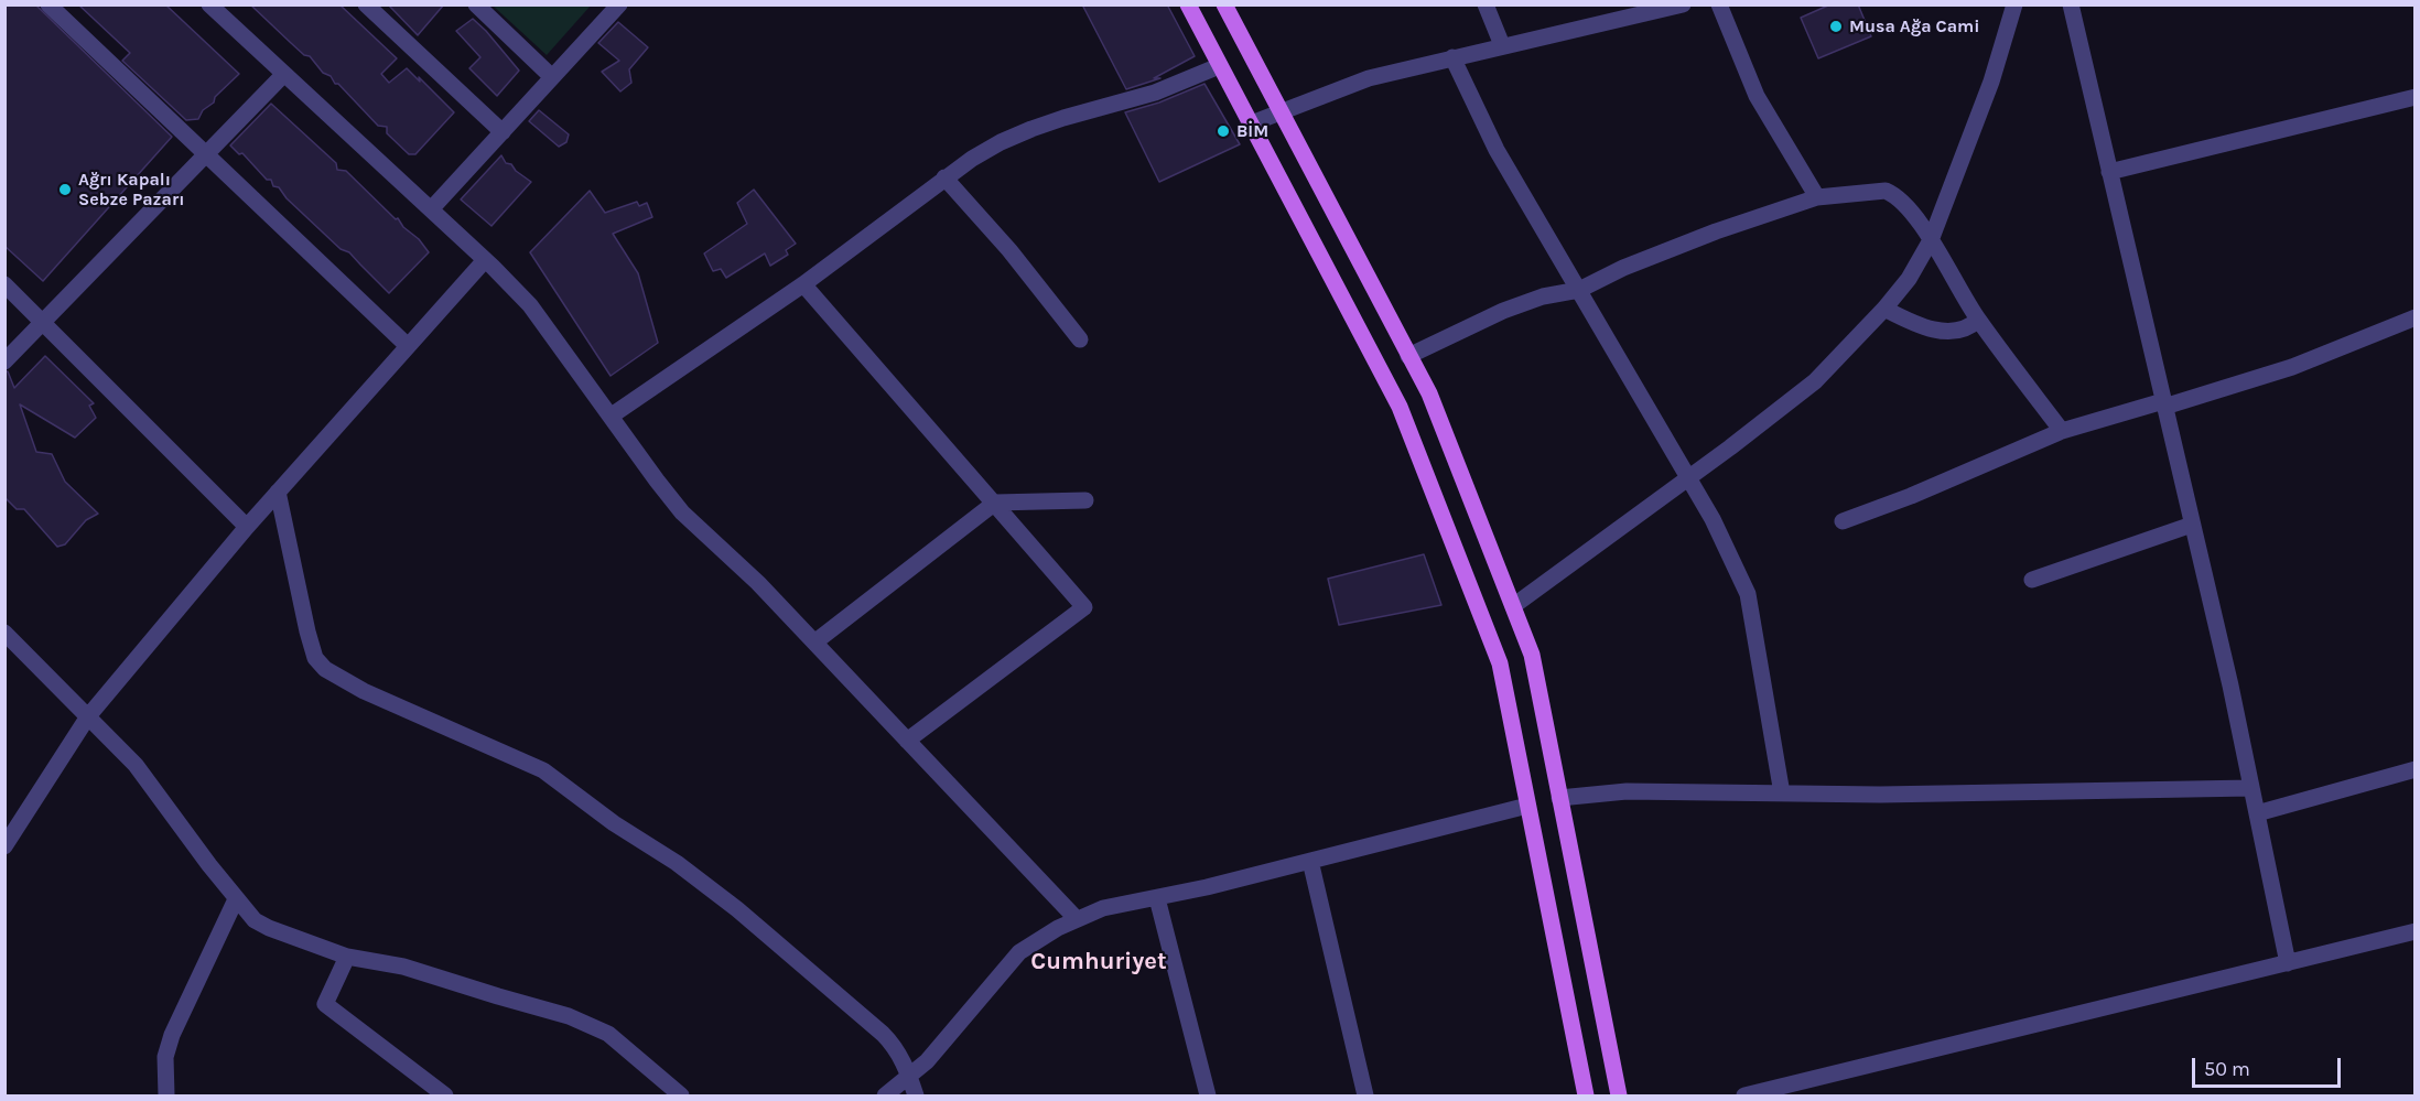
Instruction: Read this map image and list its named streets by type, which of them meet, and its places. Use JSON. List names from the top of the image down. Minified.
{"districts":["Cumhuriyet"],"places":["Musa Ağa Cami","BİM","Ağrı Kapalı Sebze Pazarı"],"scale_bar":"50 m"}
